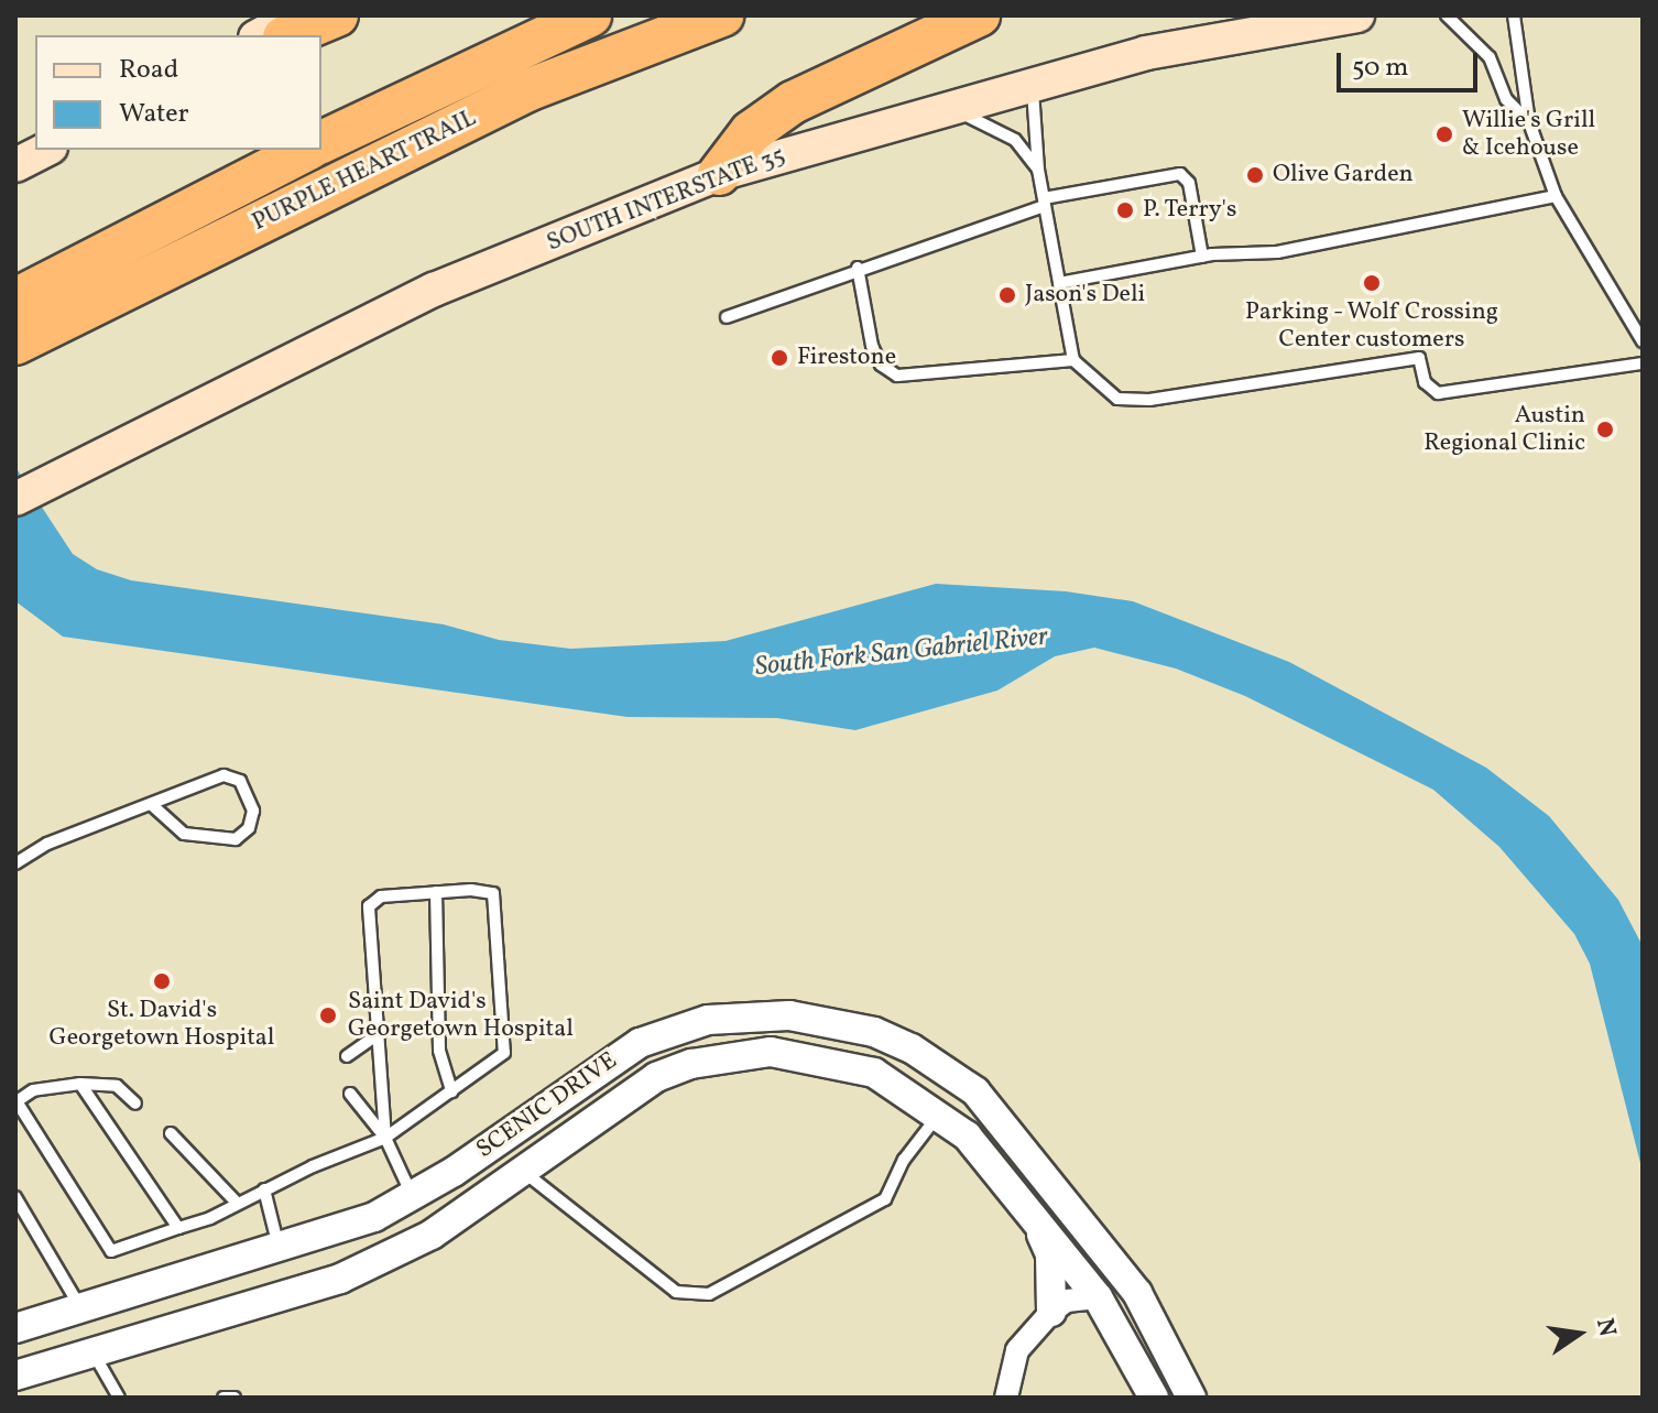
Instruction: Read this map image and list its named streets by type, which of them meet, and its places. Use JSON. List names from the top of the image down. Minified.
{"streets":{"highway":["PURPLE HEART TRAIL"],"main road":["SOUTH INTERSTATE 35"],"street":["SCENIC DRIVE"]},"water":["South Fork San Gabriel River"],"places":["Willie's Grill & Icehouse","Olive Garden","P. Terry's","Parking - Wolf Crossing Center customers","Jason's Deli","Firestone","Austin Regional Clinic","St. David's Georgetown Hospital","Saint David's Georgetown Hospital"],"legend":["Road","Water"],"scale_bar":"50 m","north":"right"}
